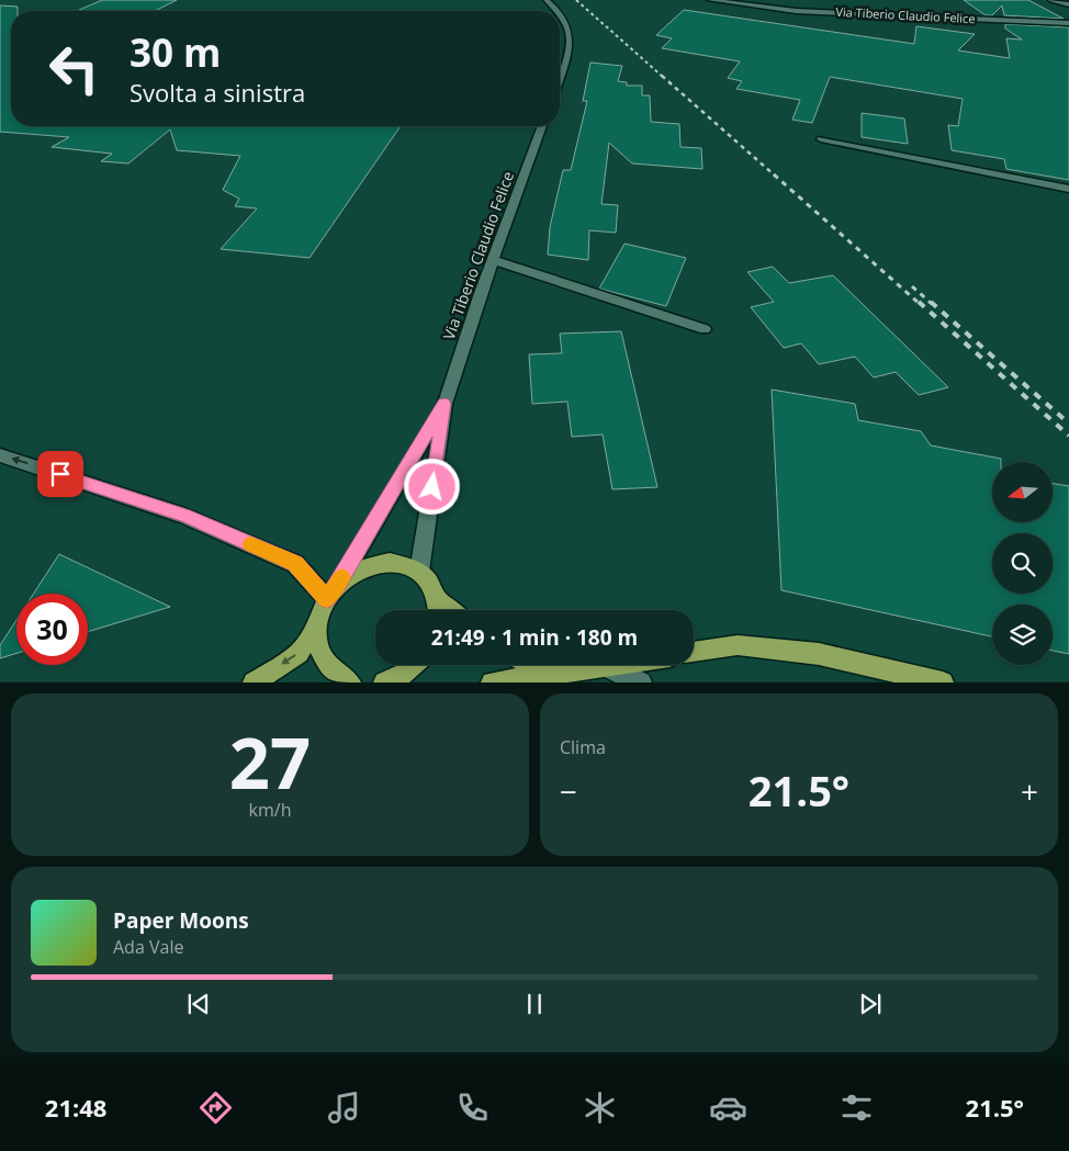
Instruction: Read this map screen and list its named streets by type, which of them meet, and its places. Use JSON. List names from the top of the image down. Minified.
{"streets":{"street":["Via Tiberio Claudio Felice"]},"north":"left","page":{"turn":["30 m","Svolta a sinistra"],"limit":"30","trip":"21:49 · 1 min · 180 m","tile":[["27","km/h"],"Clima"],"heat":["−","21.5°","+"],"song":["Paper Moons","Ada Vale"],"tabs":["21:48","21.5°"]}}
